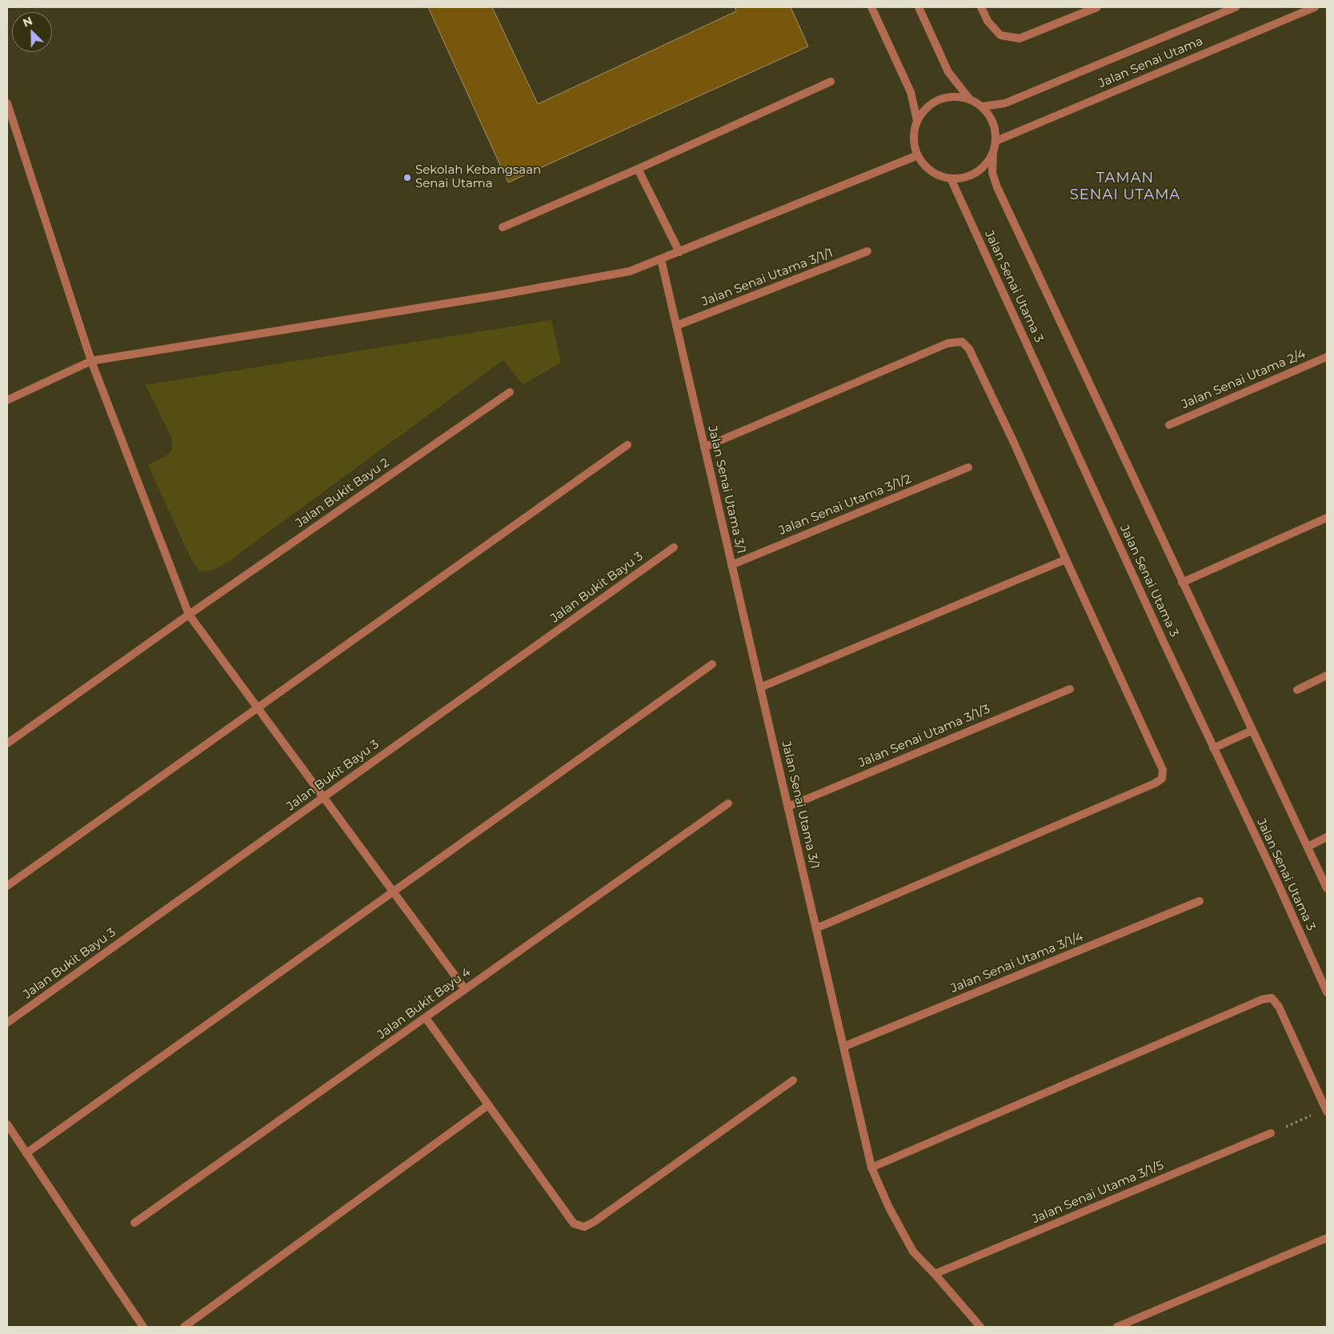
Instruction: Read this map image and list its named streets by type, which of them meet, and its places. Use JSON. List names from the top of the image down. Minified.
{"streets":{"street":["Jalan Senai Utama","Jalan Senai Utama 3/1/1","Jalan Senai Utama 3","Jalan Senai Utama 2/4","Jalan Senai Utama 3/1","Jalan Bukit Bayu 2","Jalan Senai Utama 3/1/2","Jalan Bukit Bayu 3","Jalan Senai Utama 3/1/3","Jalan Senai Utama 3/1/4","Jalan Bukit Bayu 4","Jalan Senai Utama 3/1/5"]},"crossings":[["Jalan Senai Utama","Jalan Senai Utama 3"],["Jalan Senai Utama 3/1/1","Jalan Senai Utama 3/1"],["Jalan Senai Utama 3/1","Jalan Senai Utama 3/1/2"],["Jalan Senai Utama 3/1","Jalan Senai Utama 3/1/3"],["Jalan Senai Utama 3/1","Jalan Senai Utama 3/1/4"],["Jalan Senai Utama 3/1","Jalan Senai Utama 3/1/5"]],"districts":["TAMAN SENAI UTAMA"],"places":["Sekolah Kebangsaan Senai Utama"],"north":"top left"}
